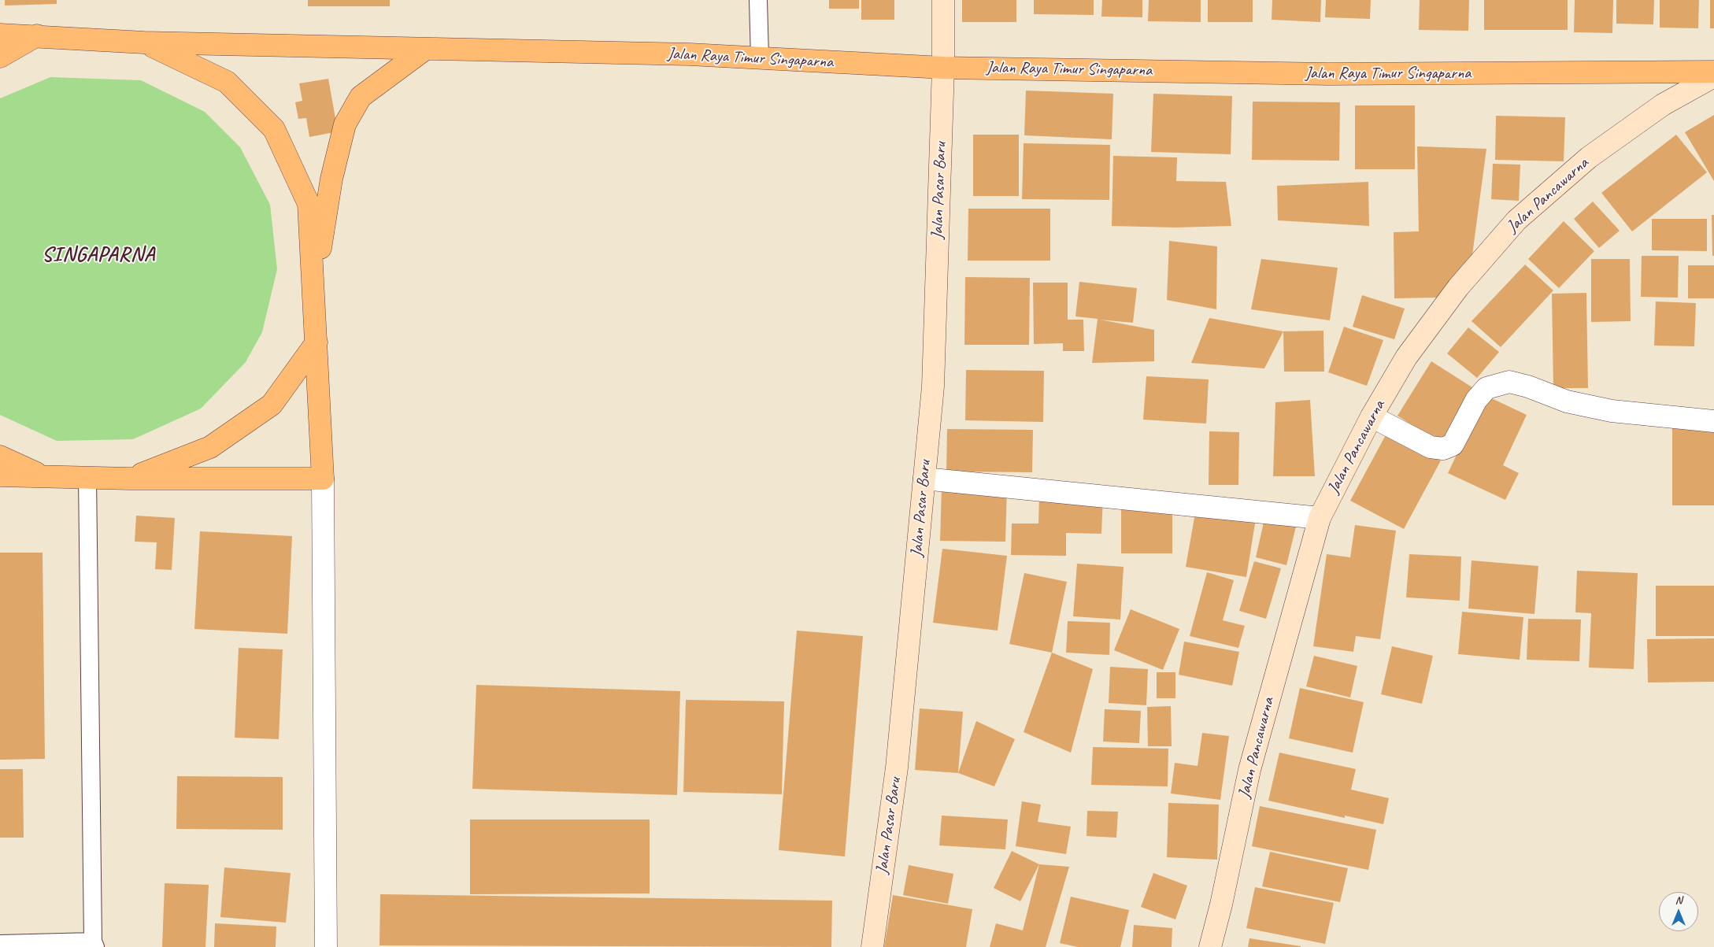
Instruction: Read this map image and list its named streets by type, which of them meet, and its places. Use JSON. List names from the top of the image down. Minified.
{"streets":{"main road":["Jalan Raya Timur Singaparna","Jalan Pasar Baru","Jalan Pancawarna"]},"crossings":[["Jalan Raya Timur Singaparna","Jalan Pasar Baru"]],"districts":["SINGAPARNA"],"north":"top"}
